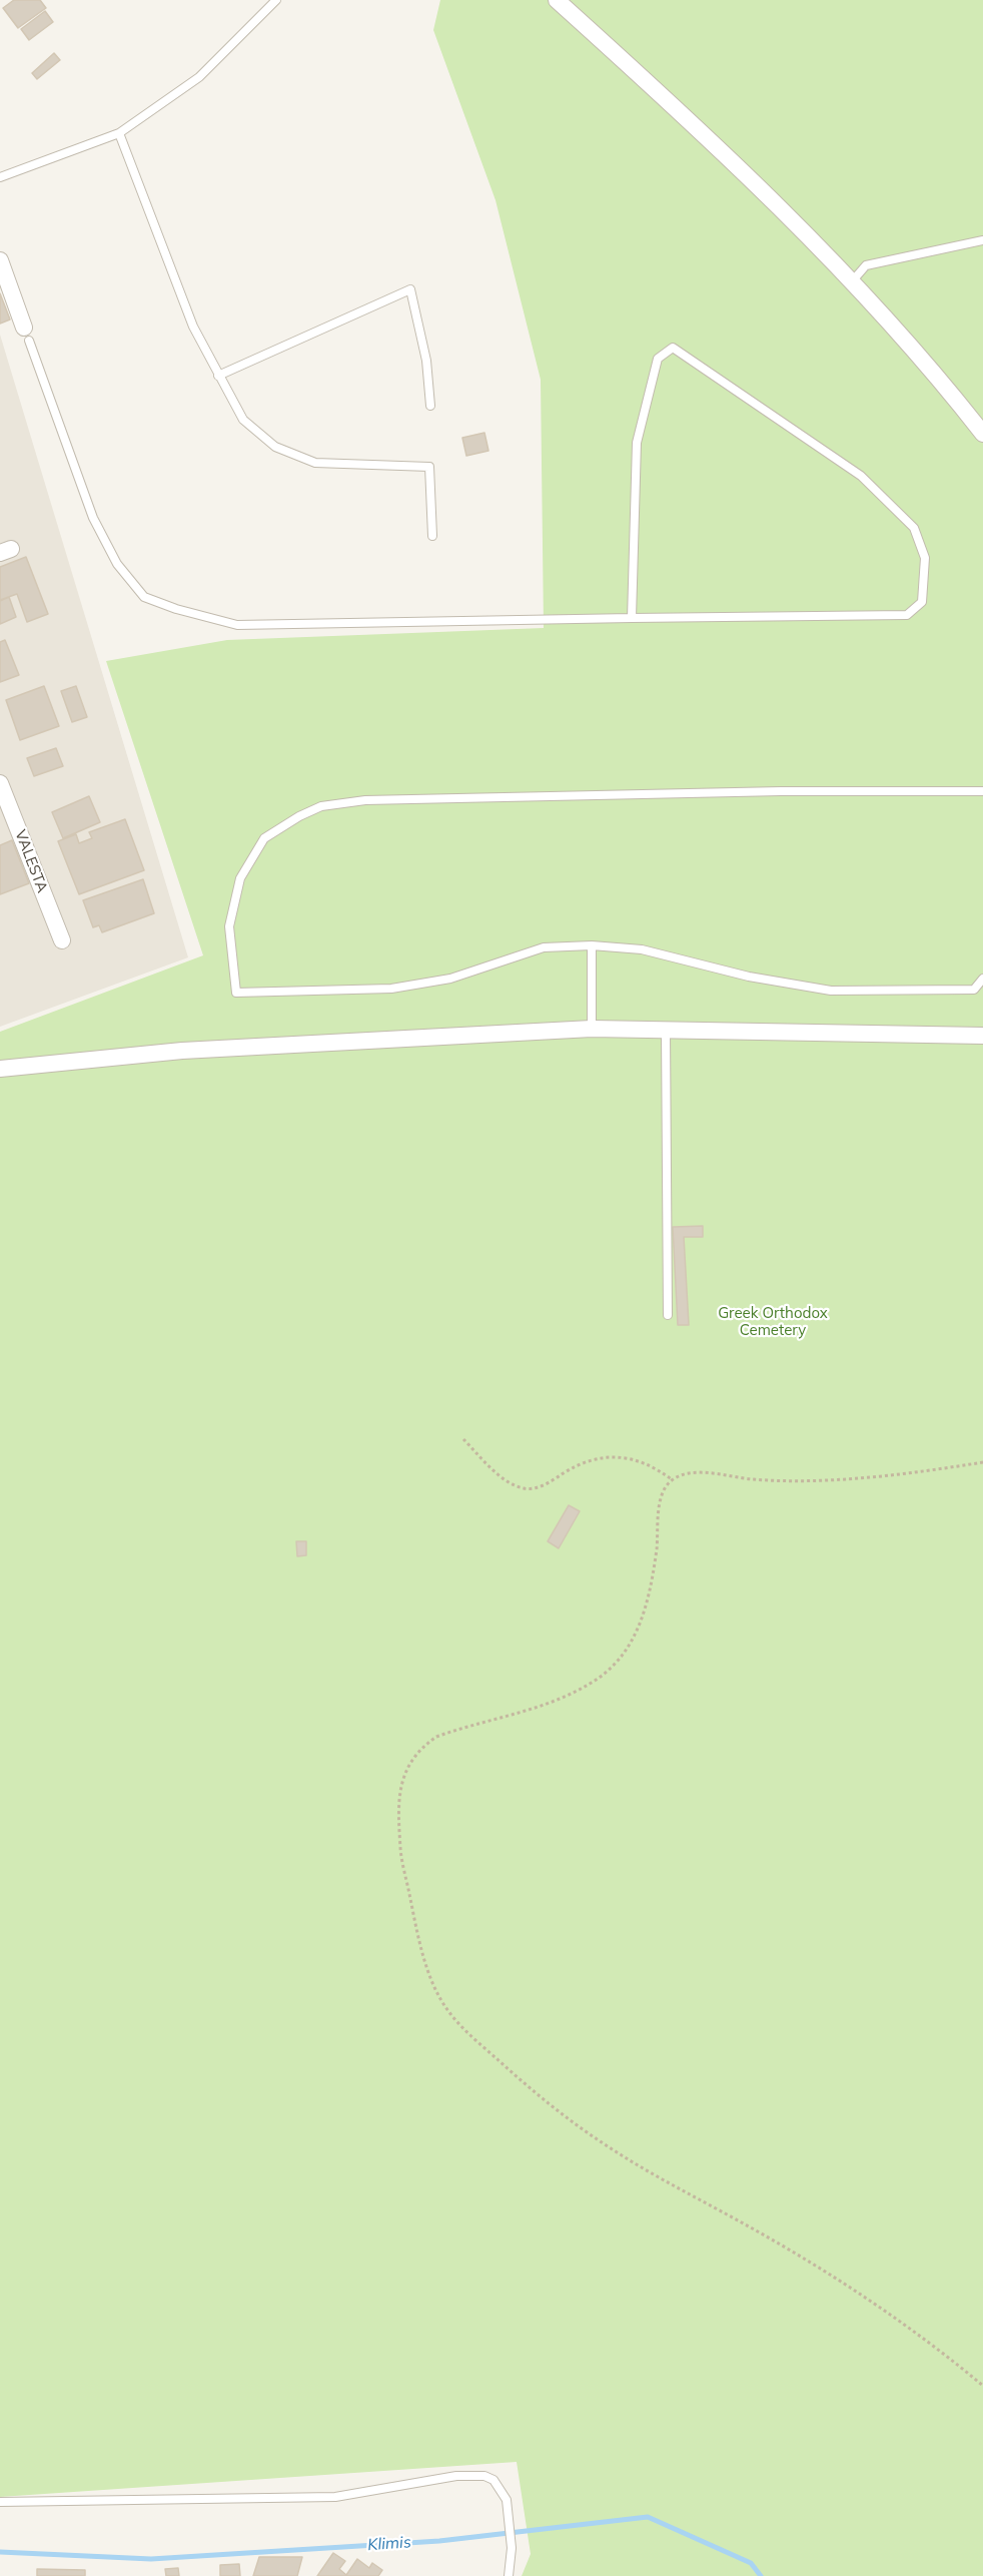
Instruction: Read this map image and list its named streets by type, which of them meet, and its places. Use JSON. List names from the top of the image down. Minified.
{"streets":{"street":["VALESTA"]},"water":["Klimis"],"parks":["Greek Orthodox Cemetery"]}
